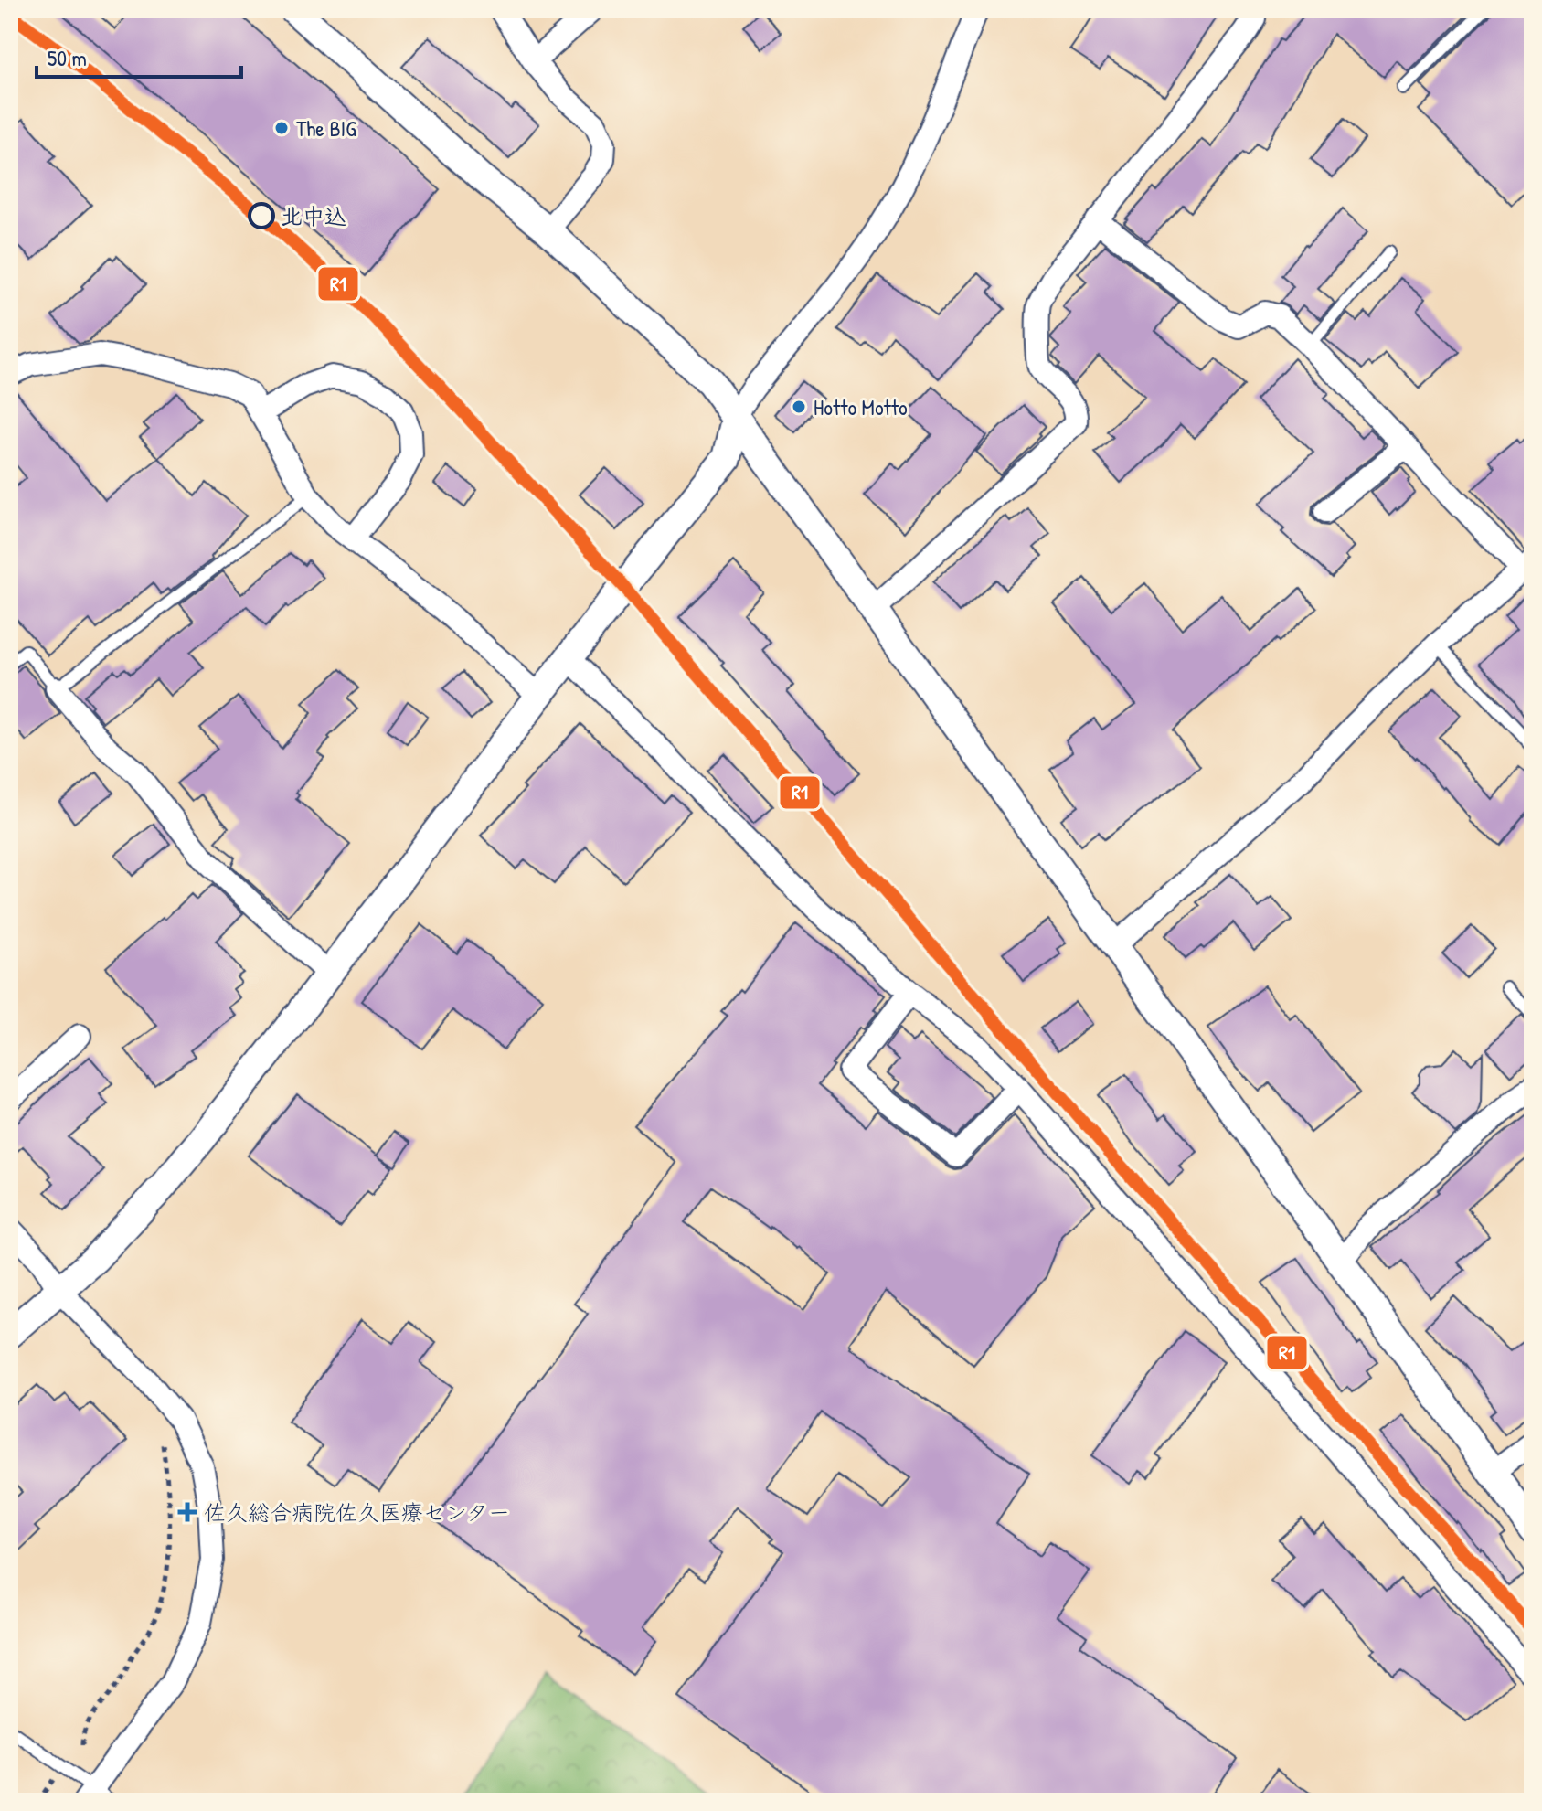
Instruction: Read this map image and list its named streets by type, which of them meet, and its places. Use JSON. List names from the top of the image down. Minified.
{"places":{"other":["The BIG","北中込","Hotto Motto"],"health":["佐久総合病院佐久医療センター"]},"lines":["transit line R1"],"scale_bar":"50 m"}
